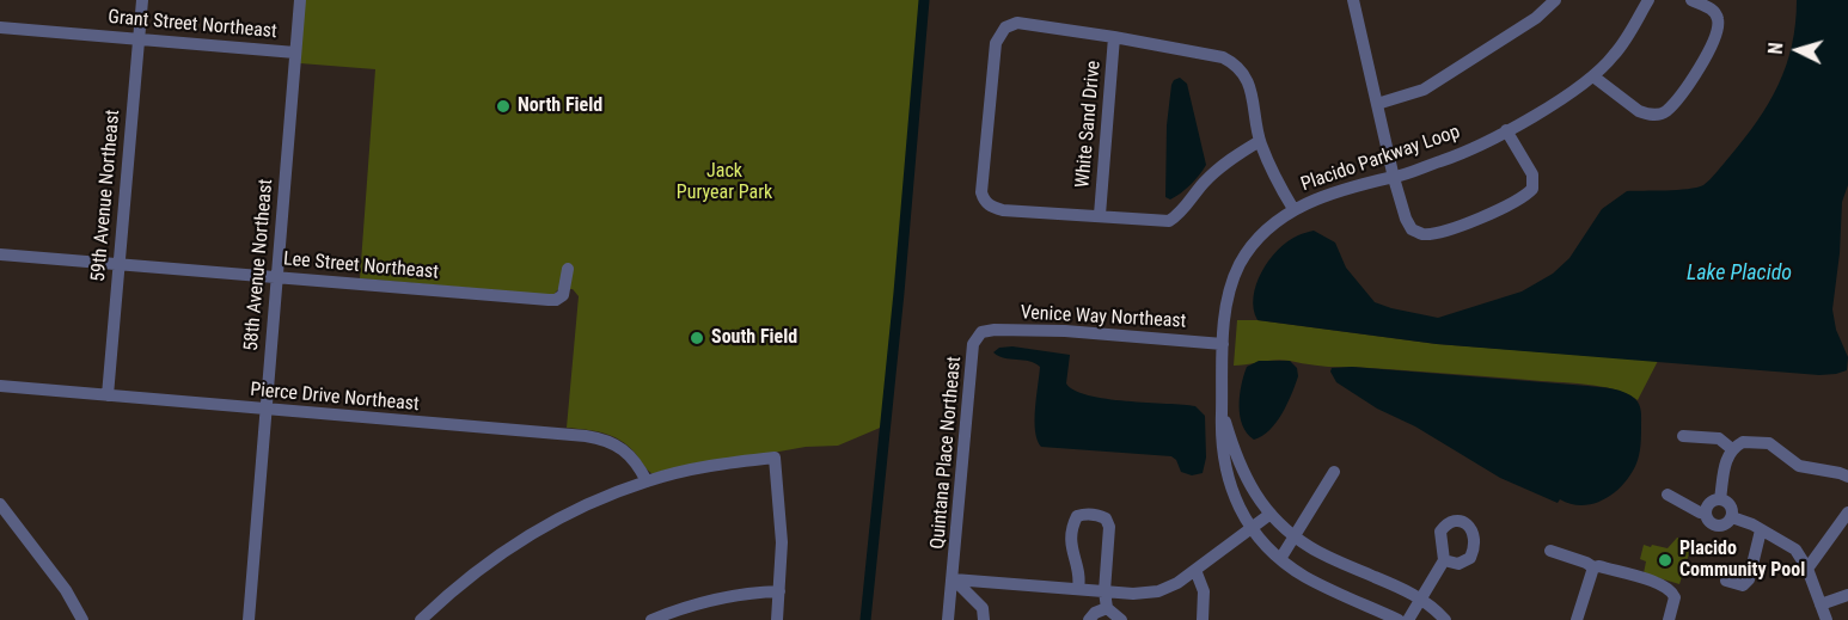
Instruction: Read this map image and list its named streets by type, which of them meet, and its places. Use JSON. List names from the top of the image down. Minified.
{"streets":{"street":["Grant Street Northeast","White Sand Drive","Placido Parkway Loop","59th Avenue Northeast","58th Avenue Northeast","Lee Street Northeast","Venice Way Northeast","Pierce Drive Northeast","Quintana Place Northeast"]},"crossings":[["Grant Street Northeast","59th Avenue Northeast"],["Grant Street Northeast","58th Avenue Northeast"],["Placido Parkway Loop","Venice Way Northeast"],["59th Avenue Northeast","Lee Street Northeast"],["59th Avenue Northeast","Pierce Drive Northeast"],["58th Avenue Northeast","Lee Street Northeast"],["58th Avenue Northeast","Pierce Drive Northeast"],["Venice Way Northeast","Quintana Place Northeast"]],"water":["Lake Placido"],"parks":["Jack Puryear Park"],"places":["North Field","South Field","Placido Community Pool"],"north":"left"}
